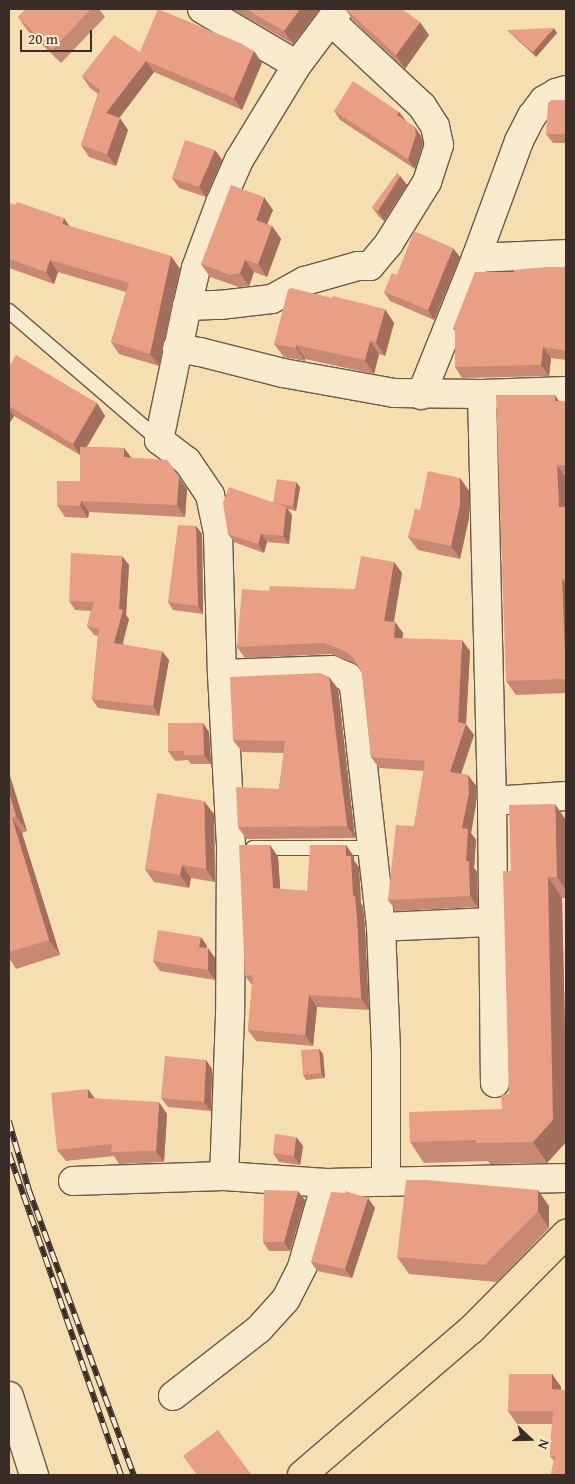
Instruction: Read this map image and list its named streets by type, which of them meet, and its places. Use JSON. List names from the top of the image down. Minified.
{"scale_bar":"20 m","north":"right"}
